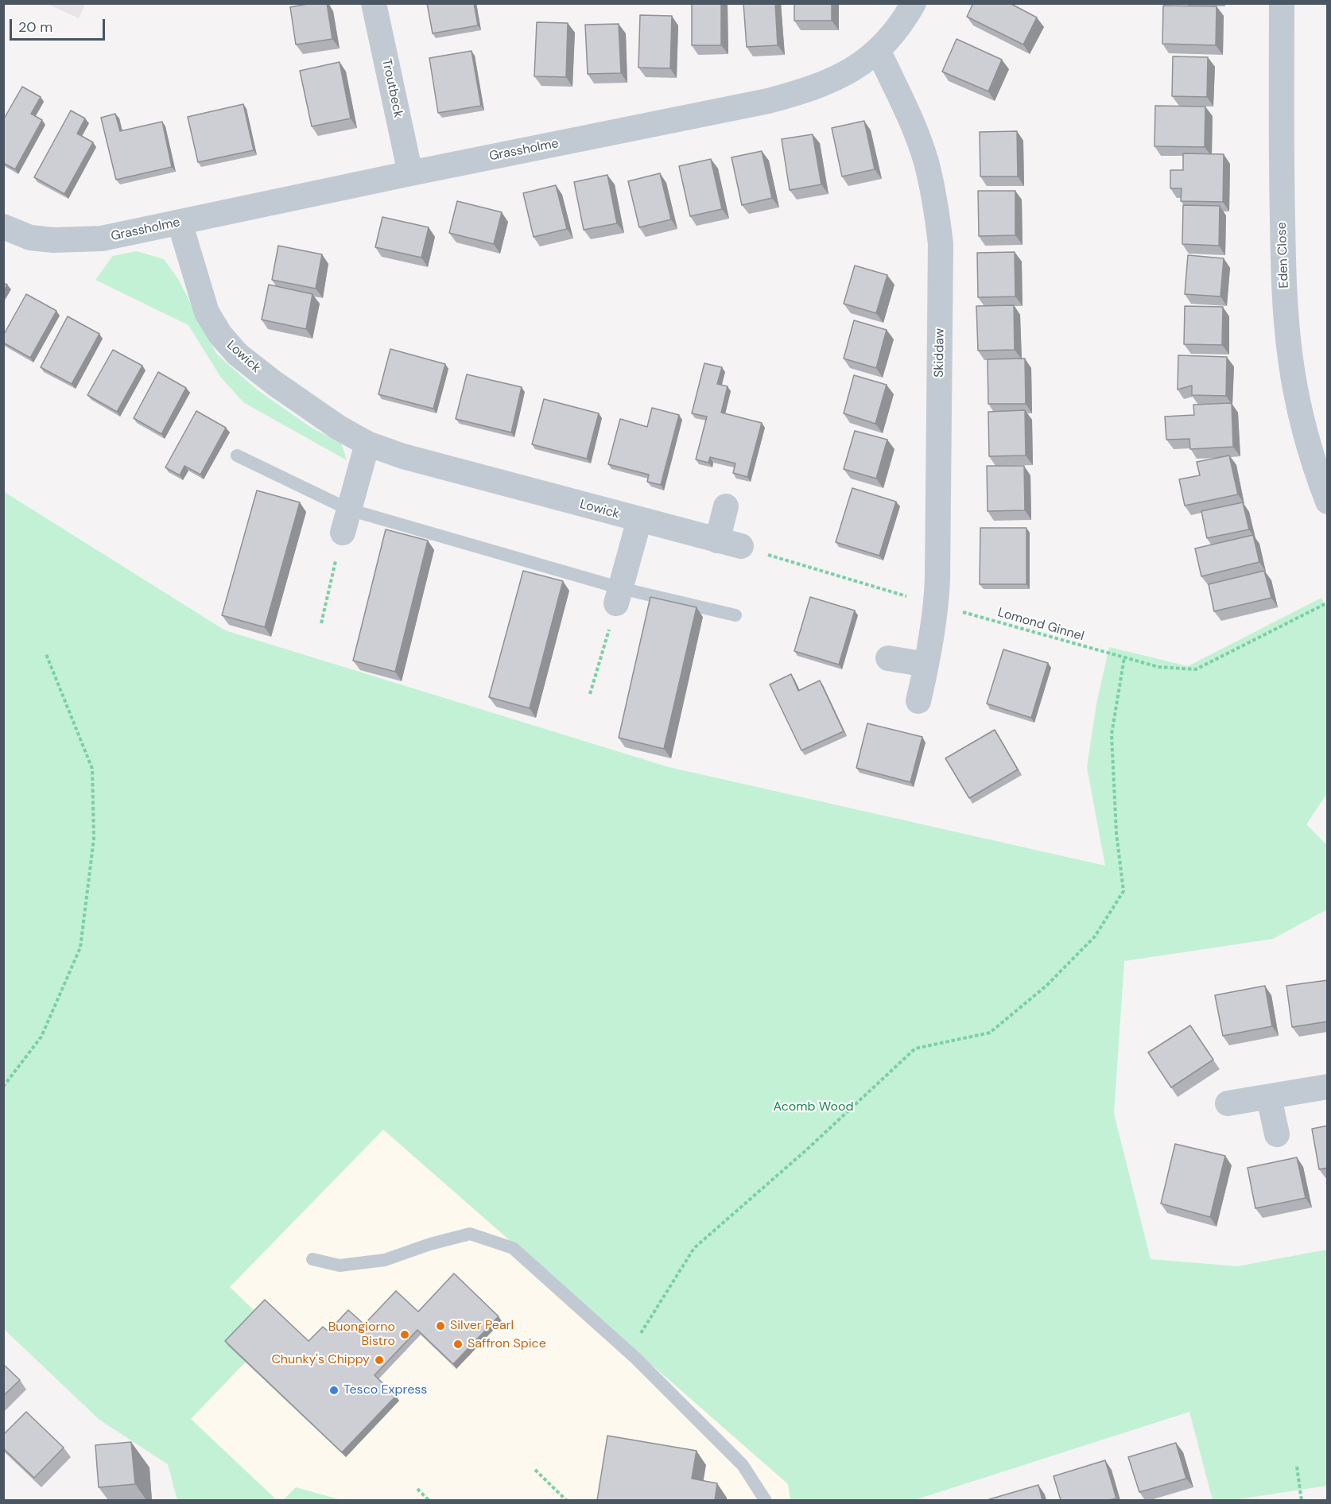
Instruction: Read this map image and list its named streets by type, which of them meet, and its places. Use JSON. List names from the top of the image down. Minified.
{"streets":{"street":["Troutbeck","Grassholme","Eden Close","Skiddaw","Lowick"],"path":["Lomond Ginnel"]},"crossings":[["Troutbeck","Grassholme"],["Grassholme","Skiddaw"],["Grassholme","Lowick"],["Skiddaw","Lomond Ginnel"],["Lowick","Lomond Ginnel"]],"parks":["Acomb Wood"],"places":["Silver Pearl","Buongiorno Bistro","Saffron Spice","Chunky's Chippy","Tesco Express"],"scale_bar":"20 m"}
